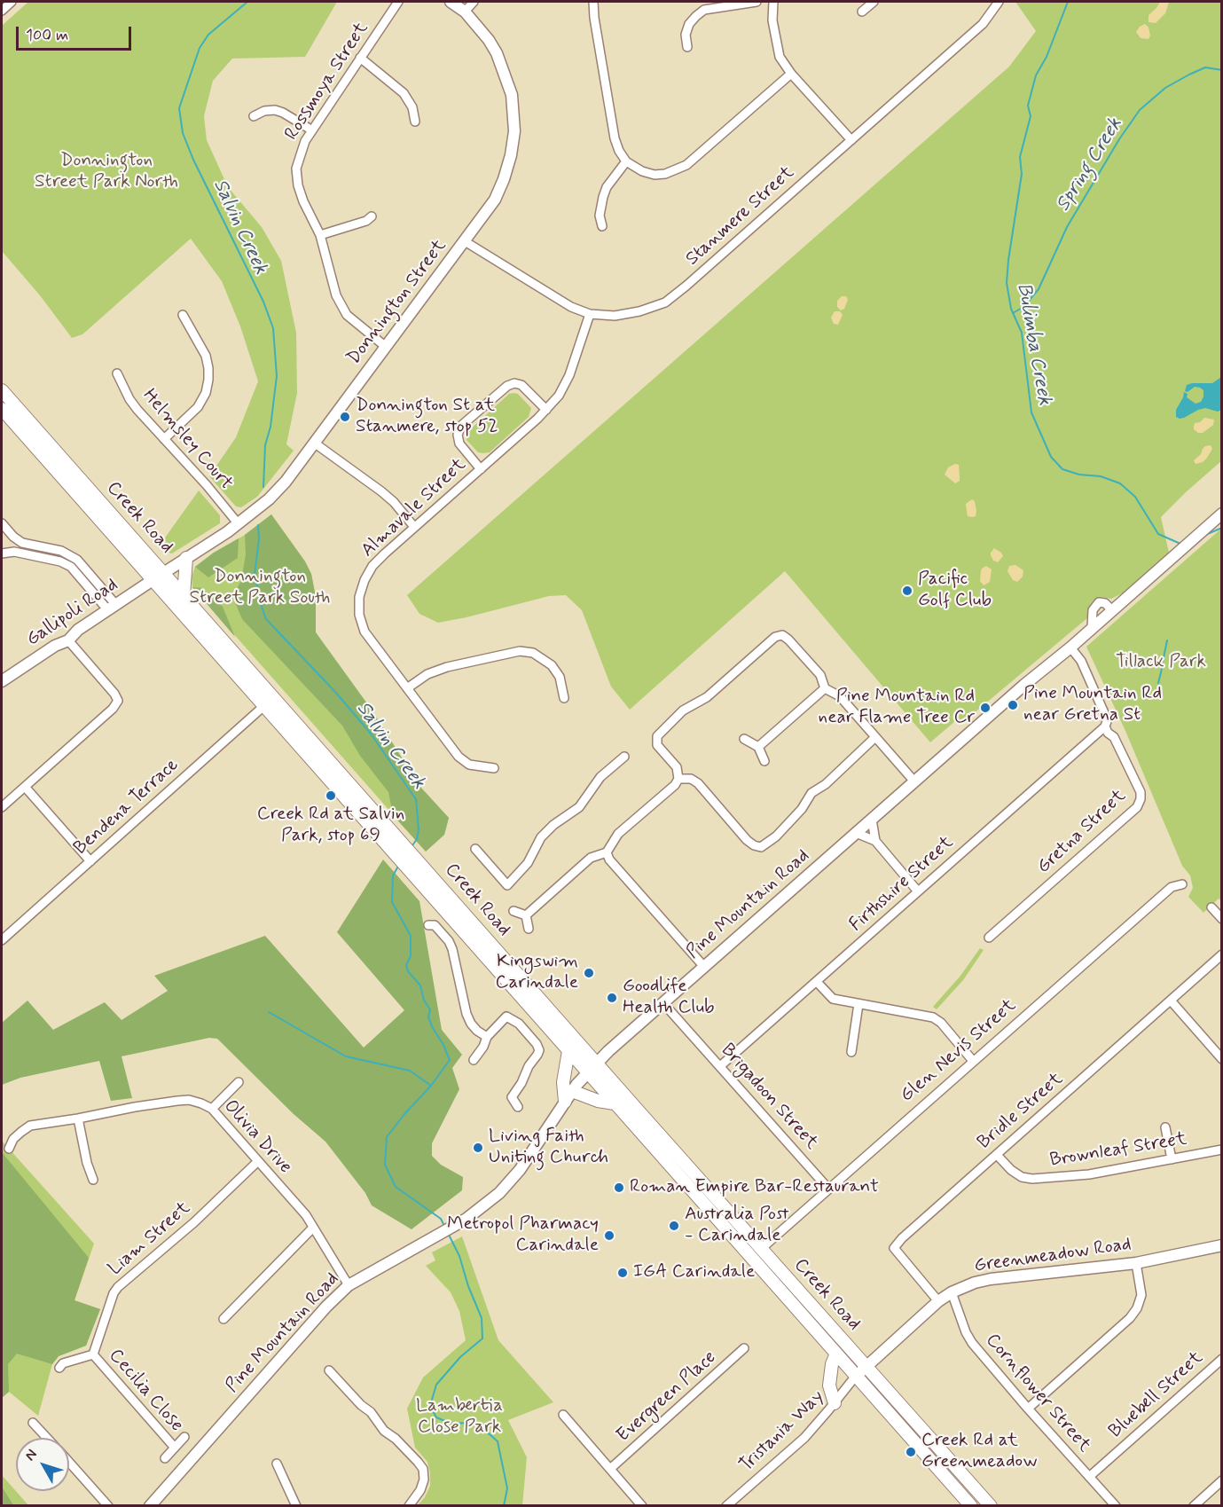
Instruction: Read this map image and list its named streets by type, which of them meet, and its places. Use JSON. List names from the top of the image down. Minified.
{"streets":{"main road":["Creek Road"],"street":["Rossmoya Street","Stanmere Street","Donnington Street","Helmsley Court","Almavale Street","Gallipoli Road","Bendena Terrace","Gretna Street","Firthshire Street","Pine Mountain Road","Glen Nevis Street","Brigadoon Street","Bridle Street","Olivia Drive","Brownleaf Street","Liam Street","Greenmeadow Road","Cecilia Close","Cornflower Street","Bluebell Street","Evergreen Place","Tristania Way"]},"crossings":[["Rossmoya Street","Donnington Street"],["Stanmere Street","Donnington Street"],["Stanmere Street","Almavale Street"],["Donnington Street","Helmsley Court"],["Donnington Street","Creek Road"],["Donnington Street","Gallipoli Road"],["Creek Road","Gallipoli Road"],["Creek Road","Bendena Terrace"],["Creek Road","Pine Mountain Road"],["Creek Road","Glen Nevis Street"],["Creek Road","Greenmeadow Road"],["Creek Road","Tristania Way"],["Gretna Street","Firthshire Street"],["Gretna Street","Pine Mountain Road"],["Firthshire Street","Brigadoon Street"],["Pine Mountain Road","Brigadoon Street"],["Pine Mountain Road","Olivia Drive"],["Glen Nevis Street","Brigadoon Street"],["Bridle Street","Brownleaf Street"],["Bridle Street","Greenmeadow Road"],["Olivia Drive","Liam Street"],["Liam Street","Cecilia Close"],["Greenmeadow Road","Cornflower Street"],["Greenmeadow Road","Tristania Way"],["Cornflower Street","Bluebell Street"]],"water":["Spring Creek","Salvin Creek","Bulimba Creek"],"parks":["Donnington Street Park North","Donnington Street Park South","Tillack Park","Lambertia Close Park"],"places":["Donnington St at Stanmere, stop 52","Pacific Golf Club","Pine Mountain Rd near Gretna St","Pine Mountain Rd near Flame Tree Cr","Creek Rd at Salvin Park, stop 69","Kingswim Carindale","Goodlife Health Club","Living Faith Uniting Church","Roman Empire Bar-Restaurant","Australia Post - Carindale","Metropol Pharmacy Carindale","IGA Carindale","Creek Rd at Greenmeadow"],"scale_bar":"100 m","north":"top left"}
